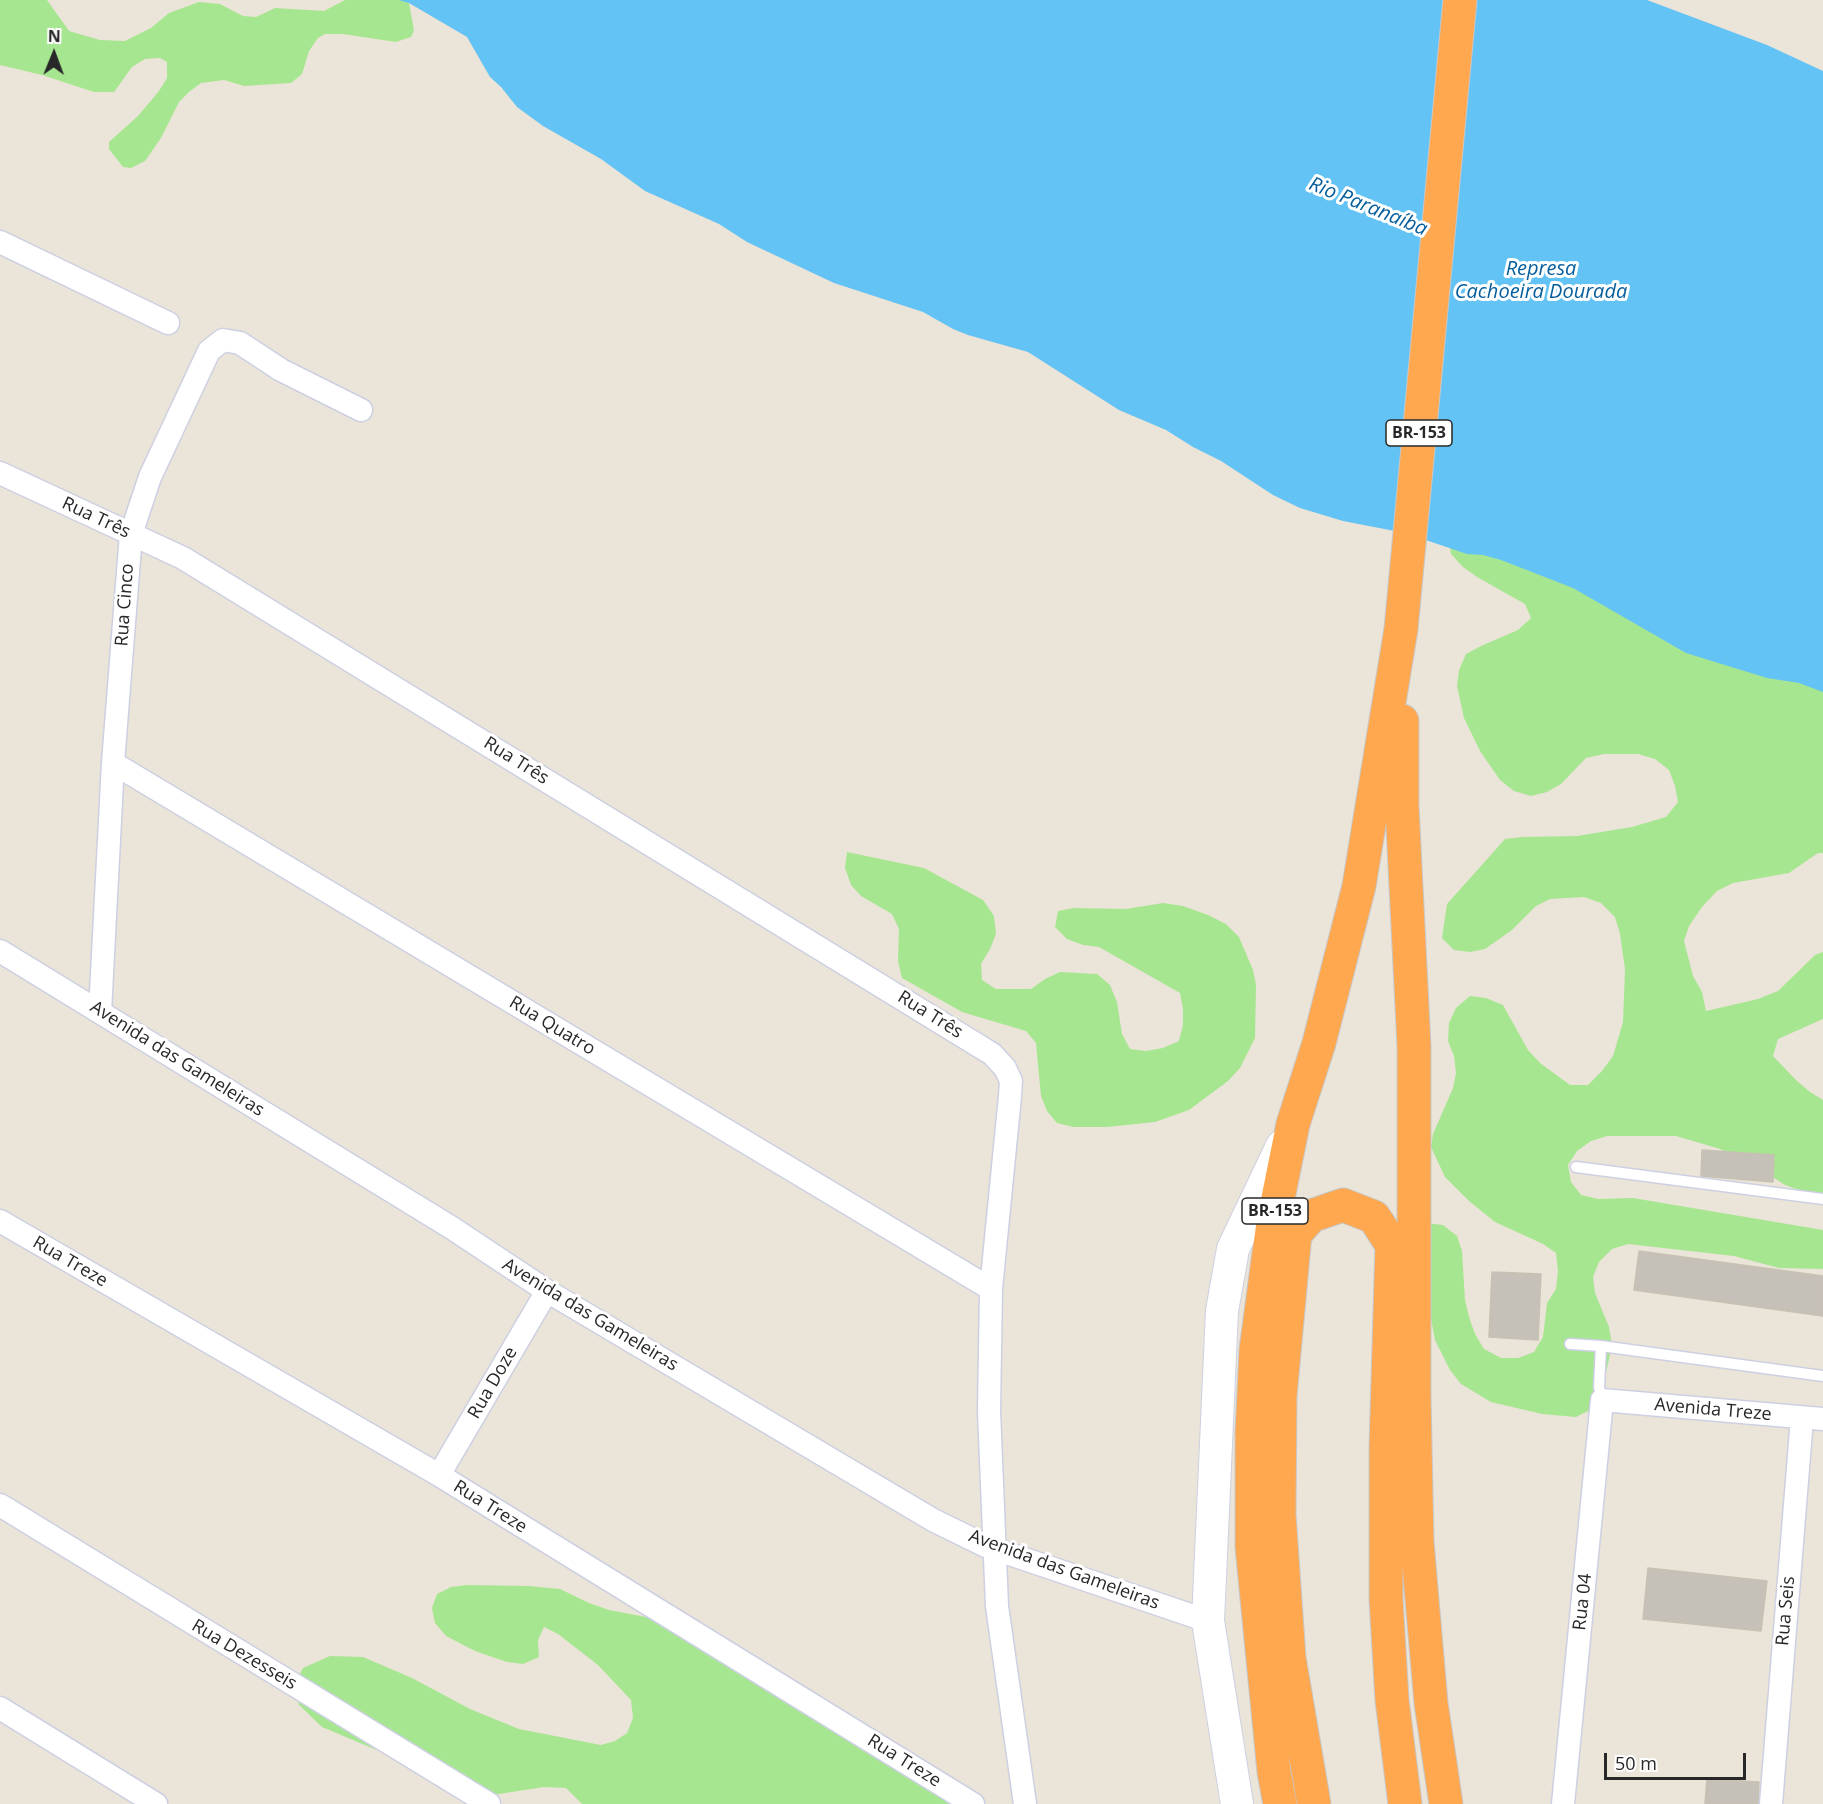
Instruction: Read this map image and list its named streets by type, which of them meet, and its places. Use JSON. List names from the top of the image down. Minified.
{"streets":{"highway":["BR-153"],"street":["Rua Três","Rua Cinco","Rua Quatro","Avenida das Gameleiras","Rua Treze","Rua Doze","Avenida Treze","Rua 04","Rua Seis","Rua Dezesseis"]},"crossings":[["Rua Três","Rua Cinco"],["Rua Três","Rua Quatro"],["Rua Cinco","Rua Quatro"],["Rua Cinco","Avenida das Gameleiras"],["Avenida das Gameleiras","Rua Doze"],["Rua Treze","Rua Doze"],["Avenida Treze","Rua 04"],["Avenida Treze","Rua Seis"]],"water":["Rio Paranaíba","Represa Cachoeira Dourada"],"scale_bar":"50 m","north":"top"}
